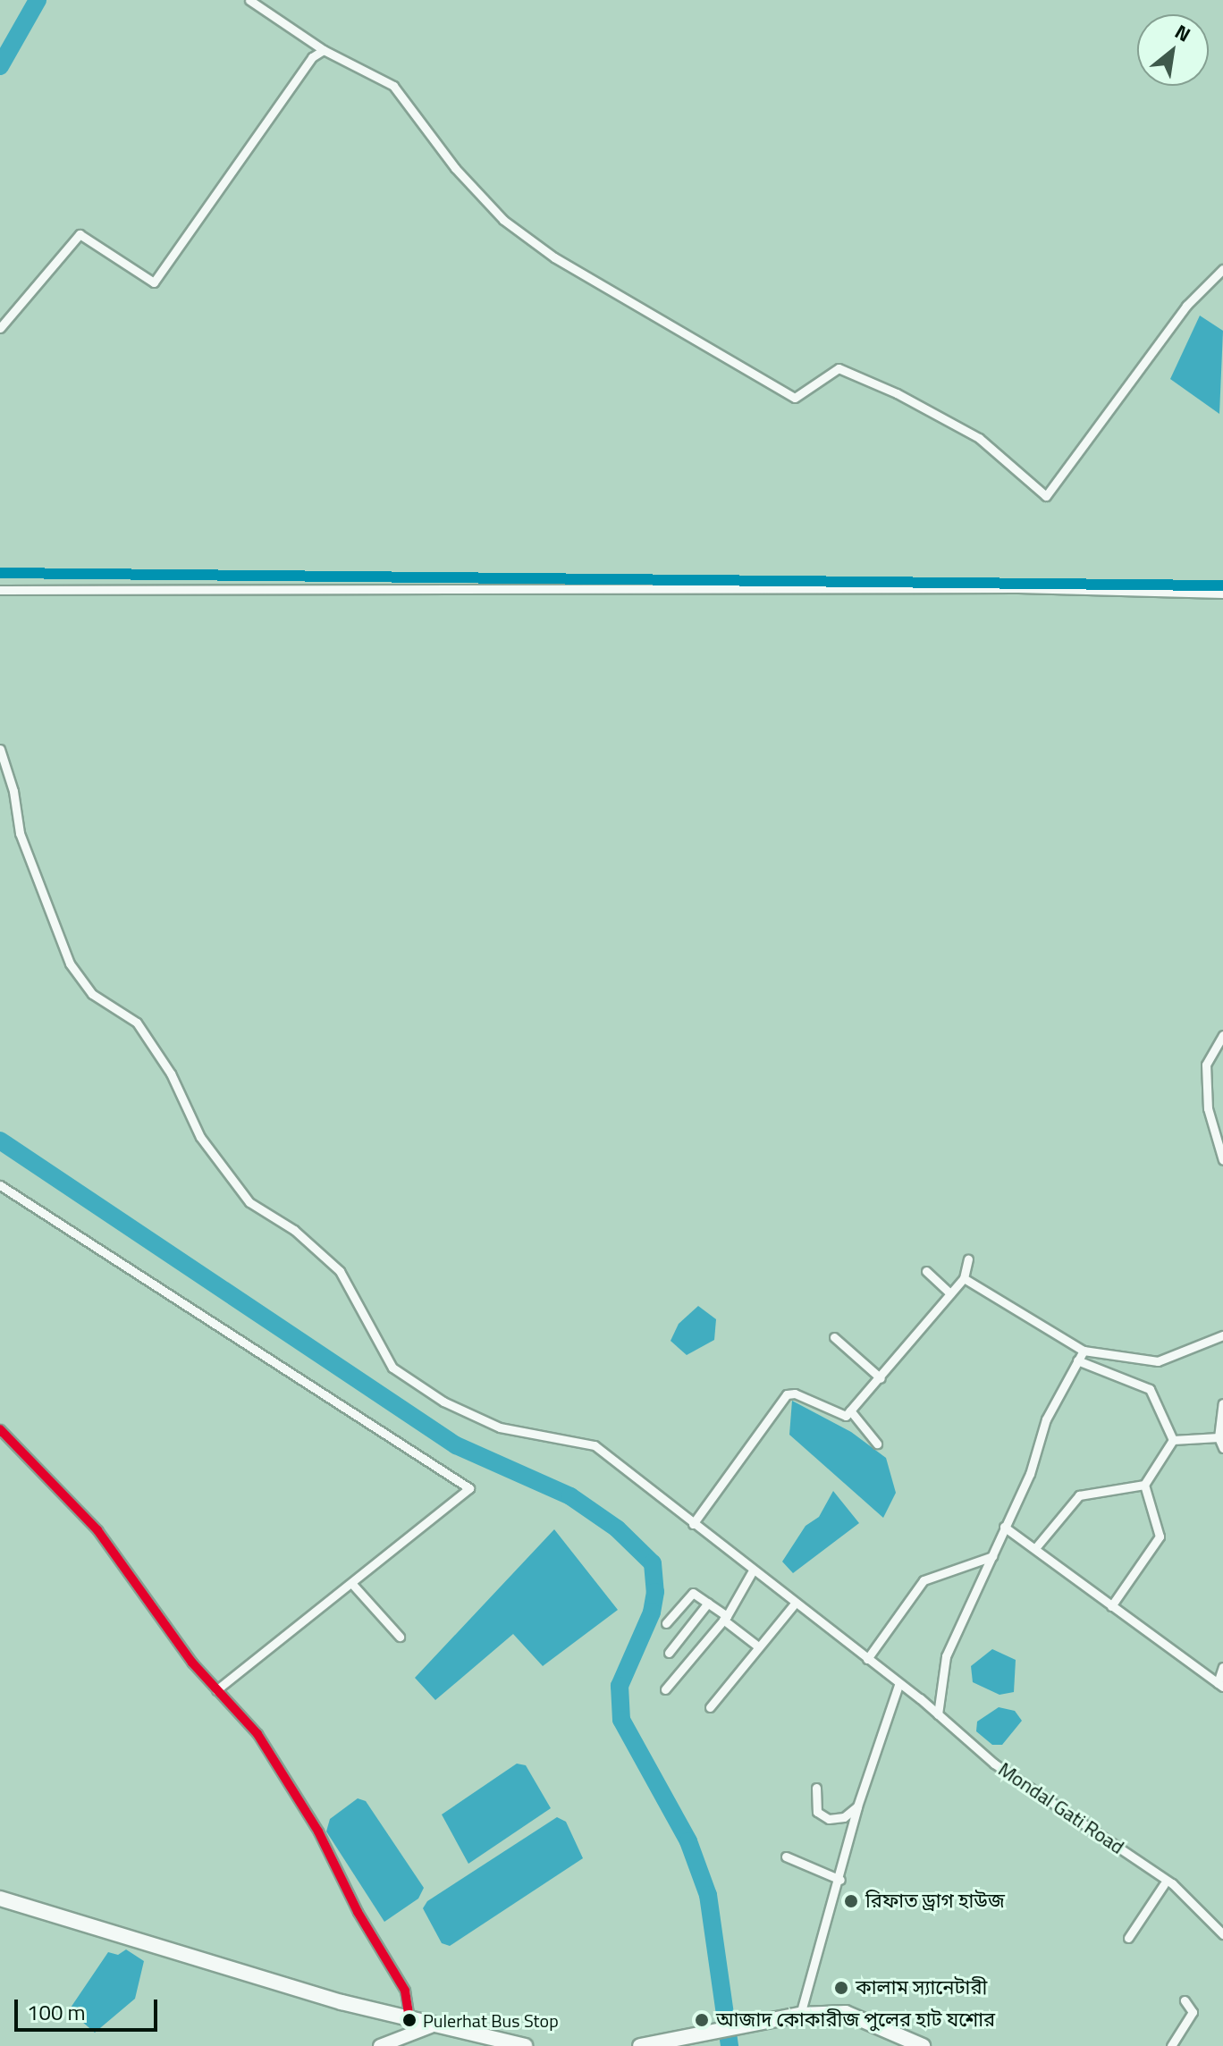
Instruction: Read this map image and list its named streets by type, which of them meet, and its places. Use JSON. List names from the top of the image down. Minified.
{"streets":{"street":["Mondal Gati Road"]},"places":["রিফাত ড্রাগ হাউজ","কালাম স্যানেটারী","Pulerhat Bus Stop","আজাদ কোকারীজ পুলের হাট যশোর"],"scale_bar":"100 m","north":"top right"}
